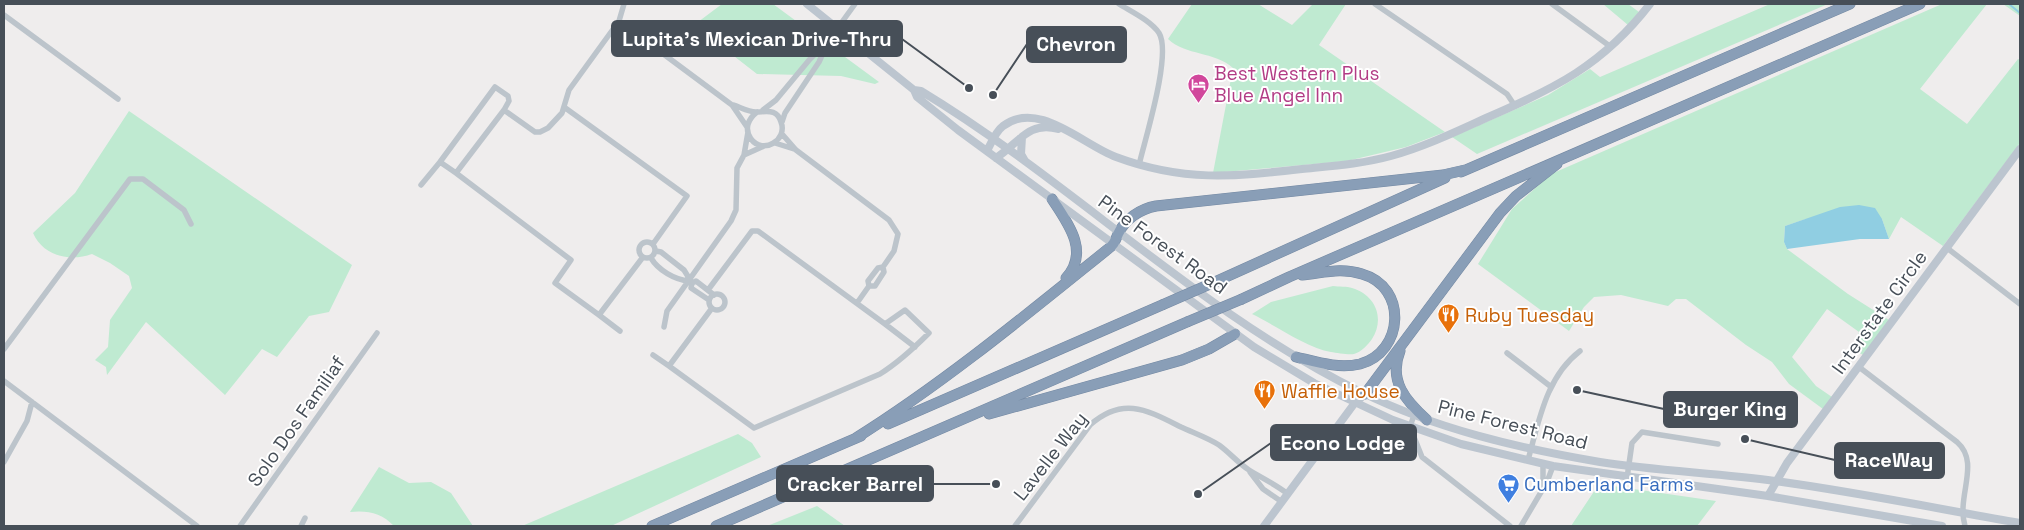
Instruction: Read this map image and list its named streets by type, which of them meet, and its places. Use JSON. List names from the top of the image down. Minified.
{"streets":{"main road":["Pine Forest Road","Interstate Circle"],"street":["Solo Dos Familiaf","Lavelle Way"]},"crossings":[["Pine Forest Road","Interstate Circle"]],"places":{"other":["Lupita's Mexican Drive-Thru","Chevron","Burger King","RaceWay","Cracker Barrel","Econo Lodge"],"hotel":["Best Western Plus Blue Angel Inn"],"restaurant":["Ruby Tuesday","Waffle House"],"supermarket":["Cumberland Farms"]}}
